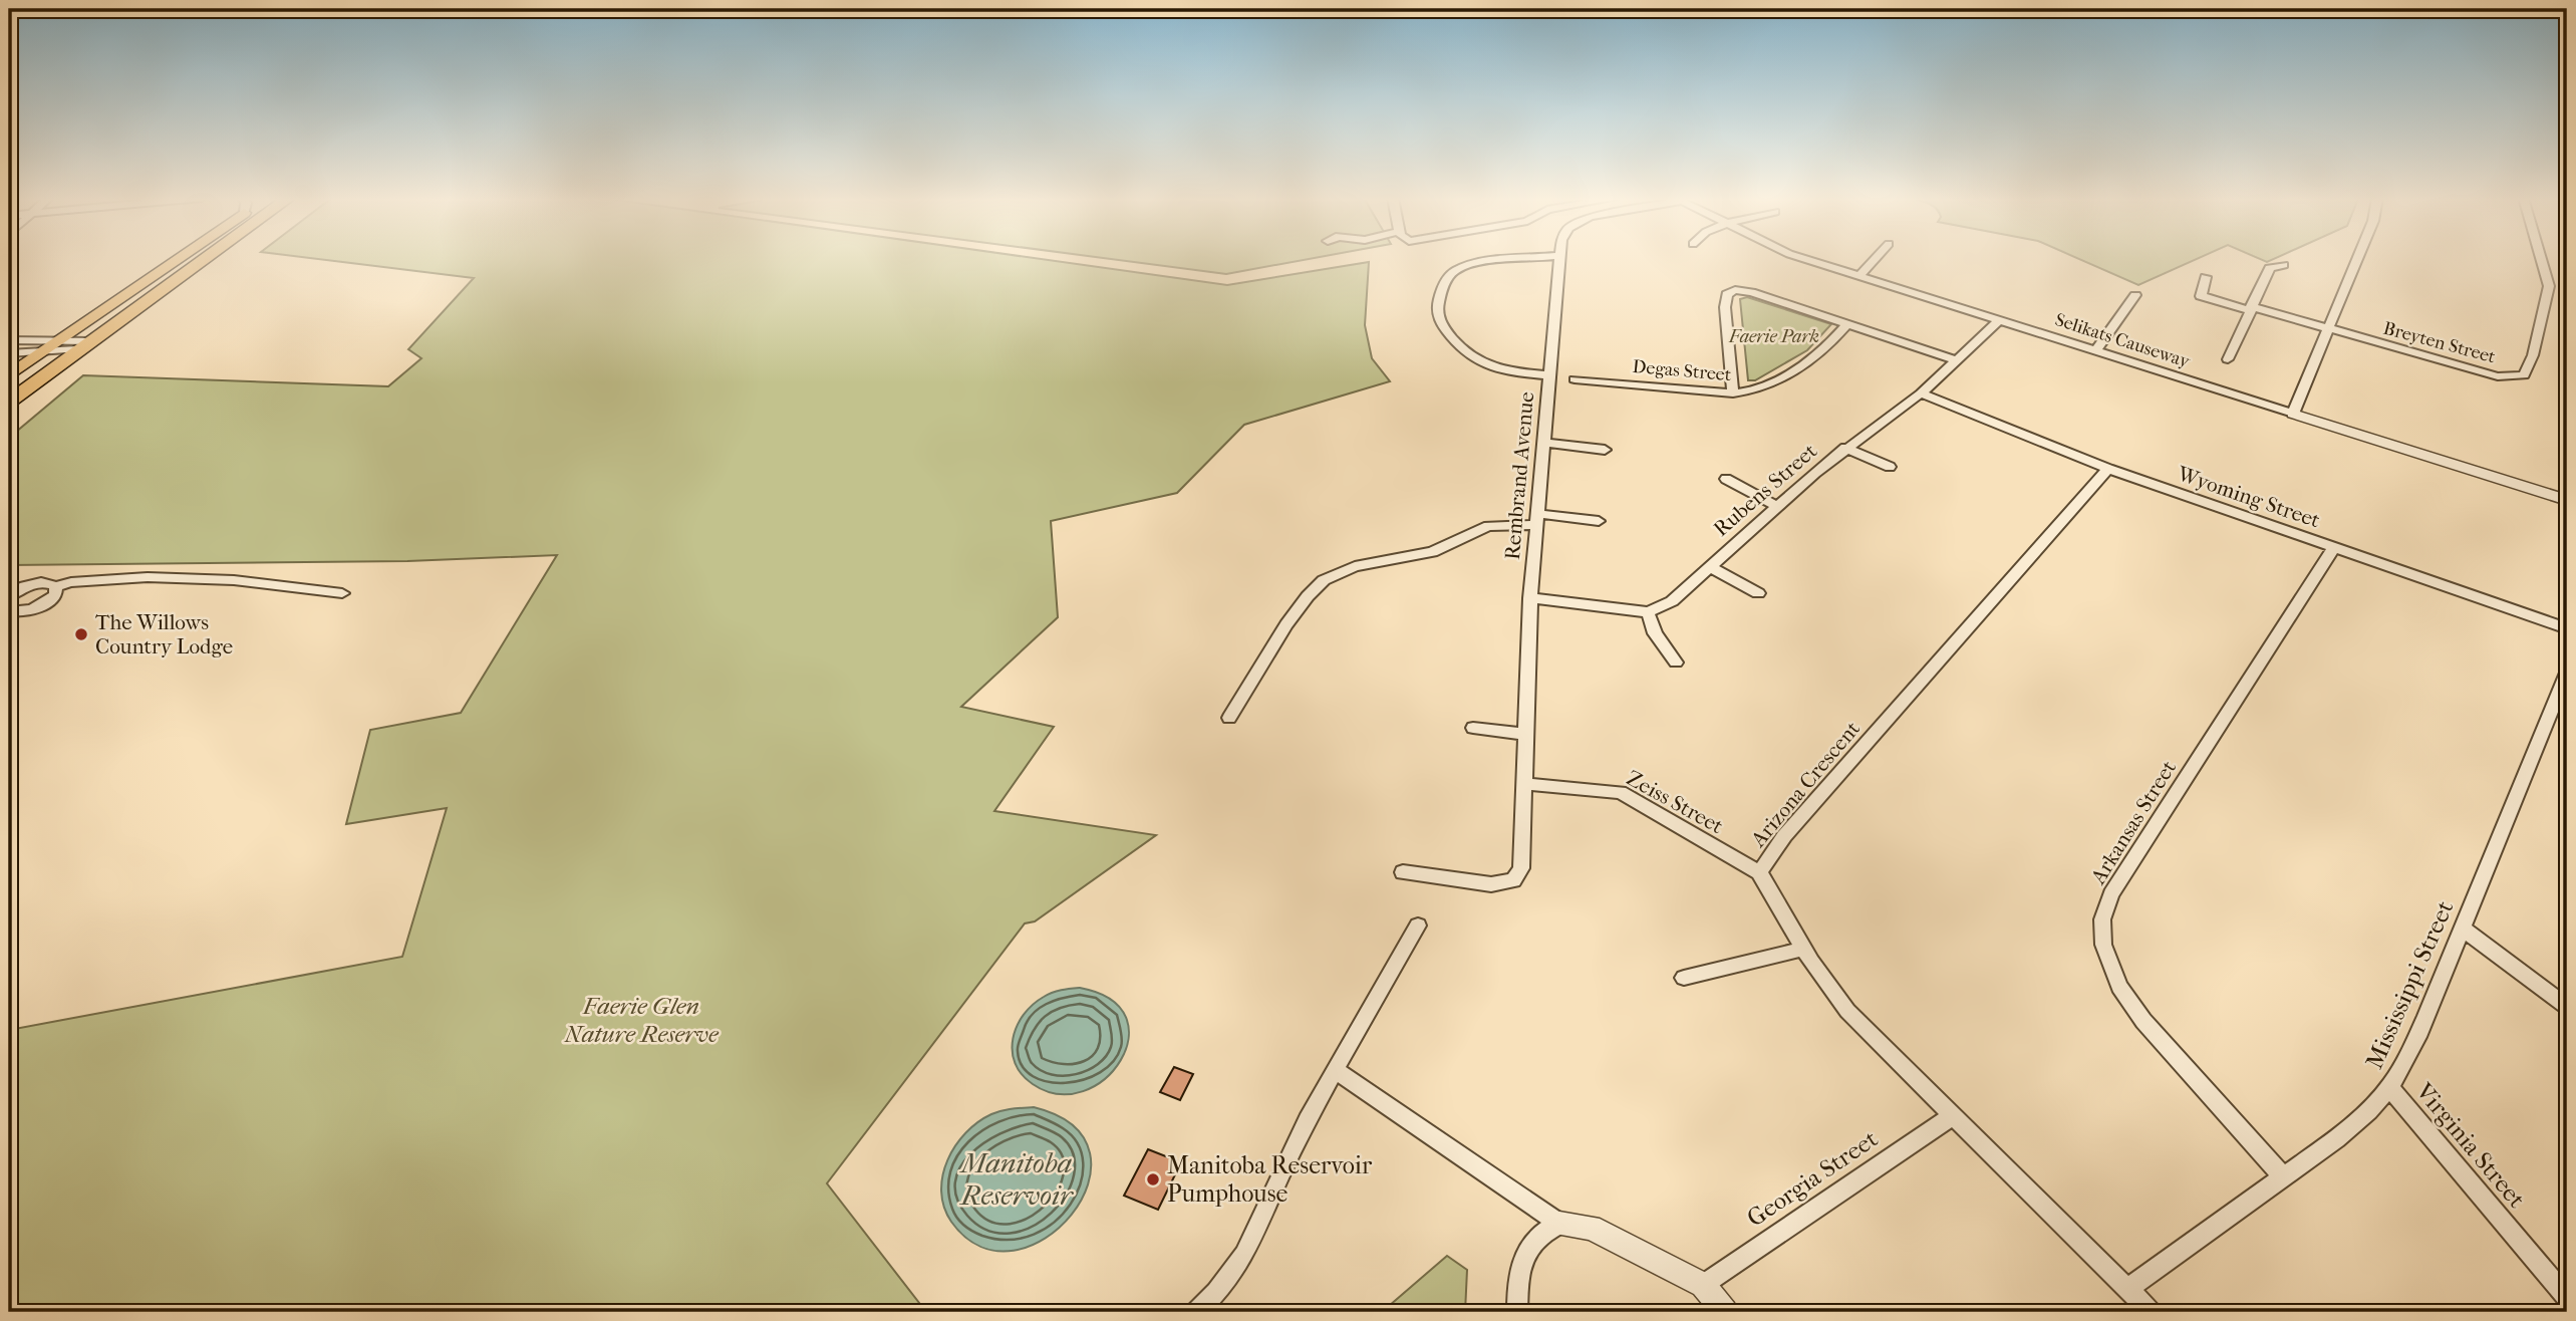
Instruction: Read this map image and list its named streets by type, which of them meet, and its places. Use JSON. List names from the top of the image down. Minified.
{"streets":{"street":["Selikats Causeway","Breyten Street","Degas Street","Rembrand Avenue","Rubens Street","Wyoming Street","Arizona Crescent","Zeiss Street","Arkansas Street","Mississippi Street","Virginia Street","Georgia Street"]},"crossings":[["Selikats Causeway","Rubens Street"],["Rembrand Avenue","Zeiss Street"],["Rubens Street","Wyoming Street"],["Wyoming Street","Arizona Crescent"],["Wyoming Street","Arkansas Street"],["Arizona Crescent","Zeiss Street"],["Arizona Crescent","Mississippi Street"],["Arizona Crescent","Georgia Street"],["Arkansas Street","Mississippi Street"],["Mississippi Street","Virginia Street"]],"water":["Manitoba Reservoir"],"parks":["Faerie Park","Faerie Glen Nature Reserve"],"places":["The Willows Country Lodge","Manitoba Reservoir Pumphouse"]}
